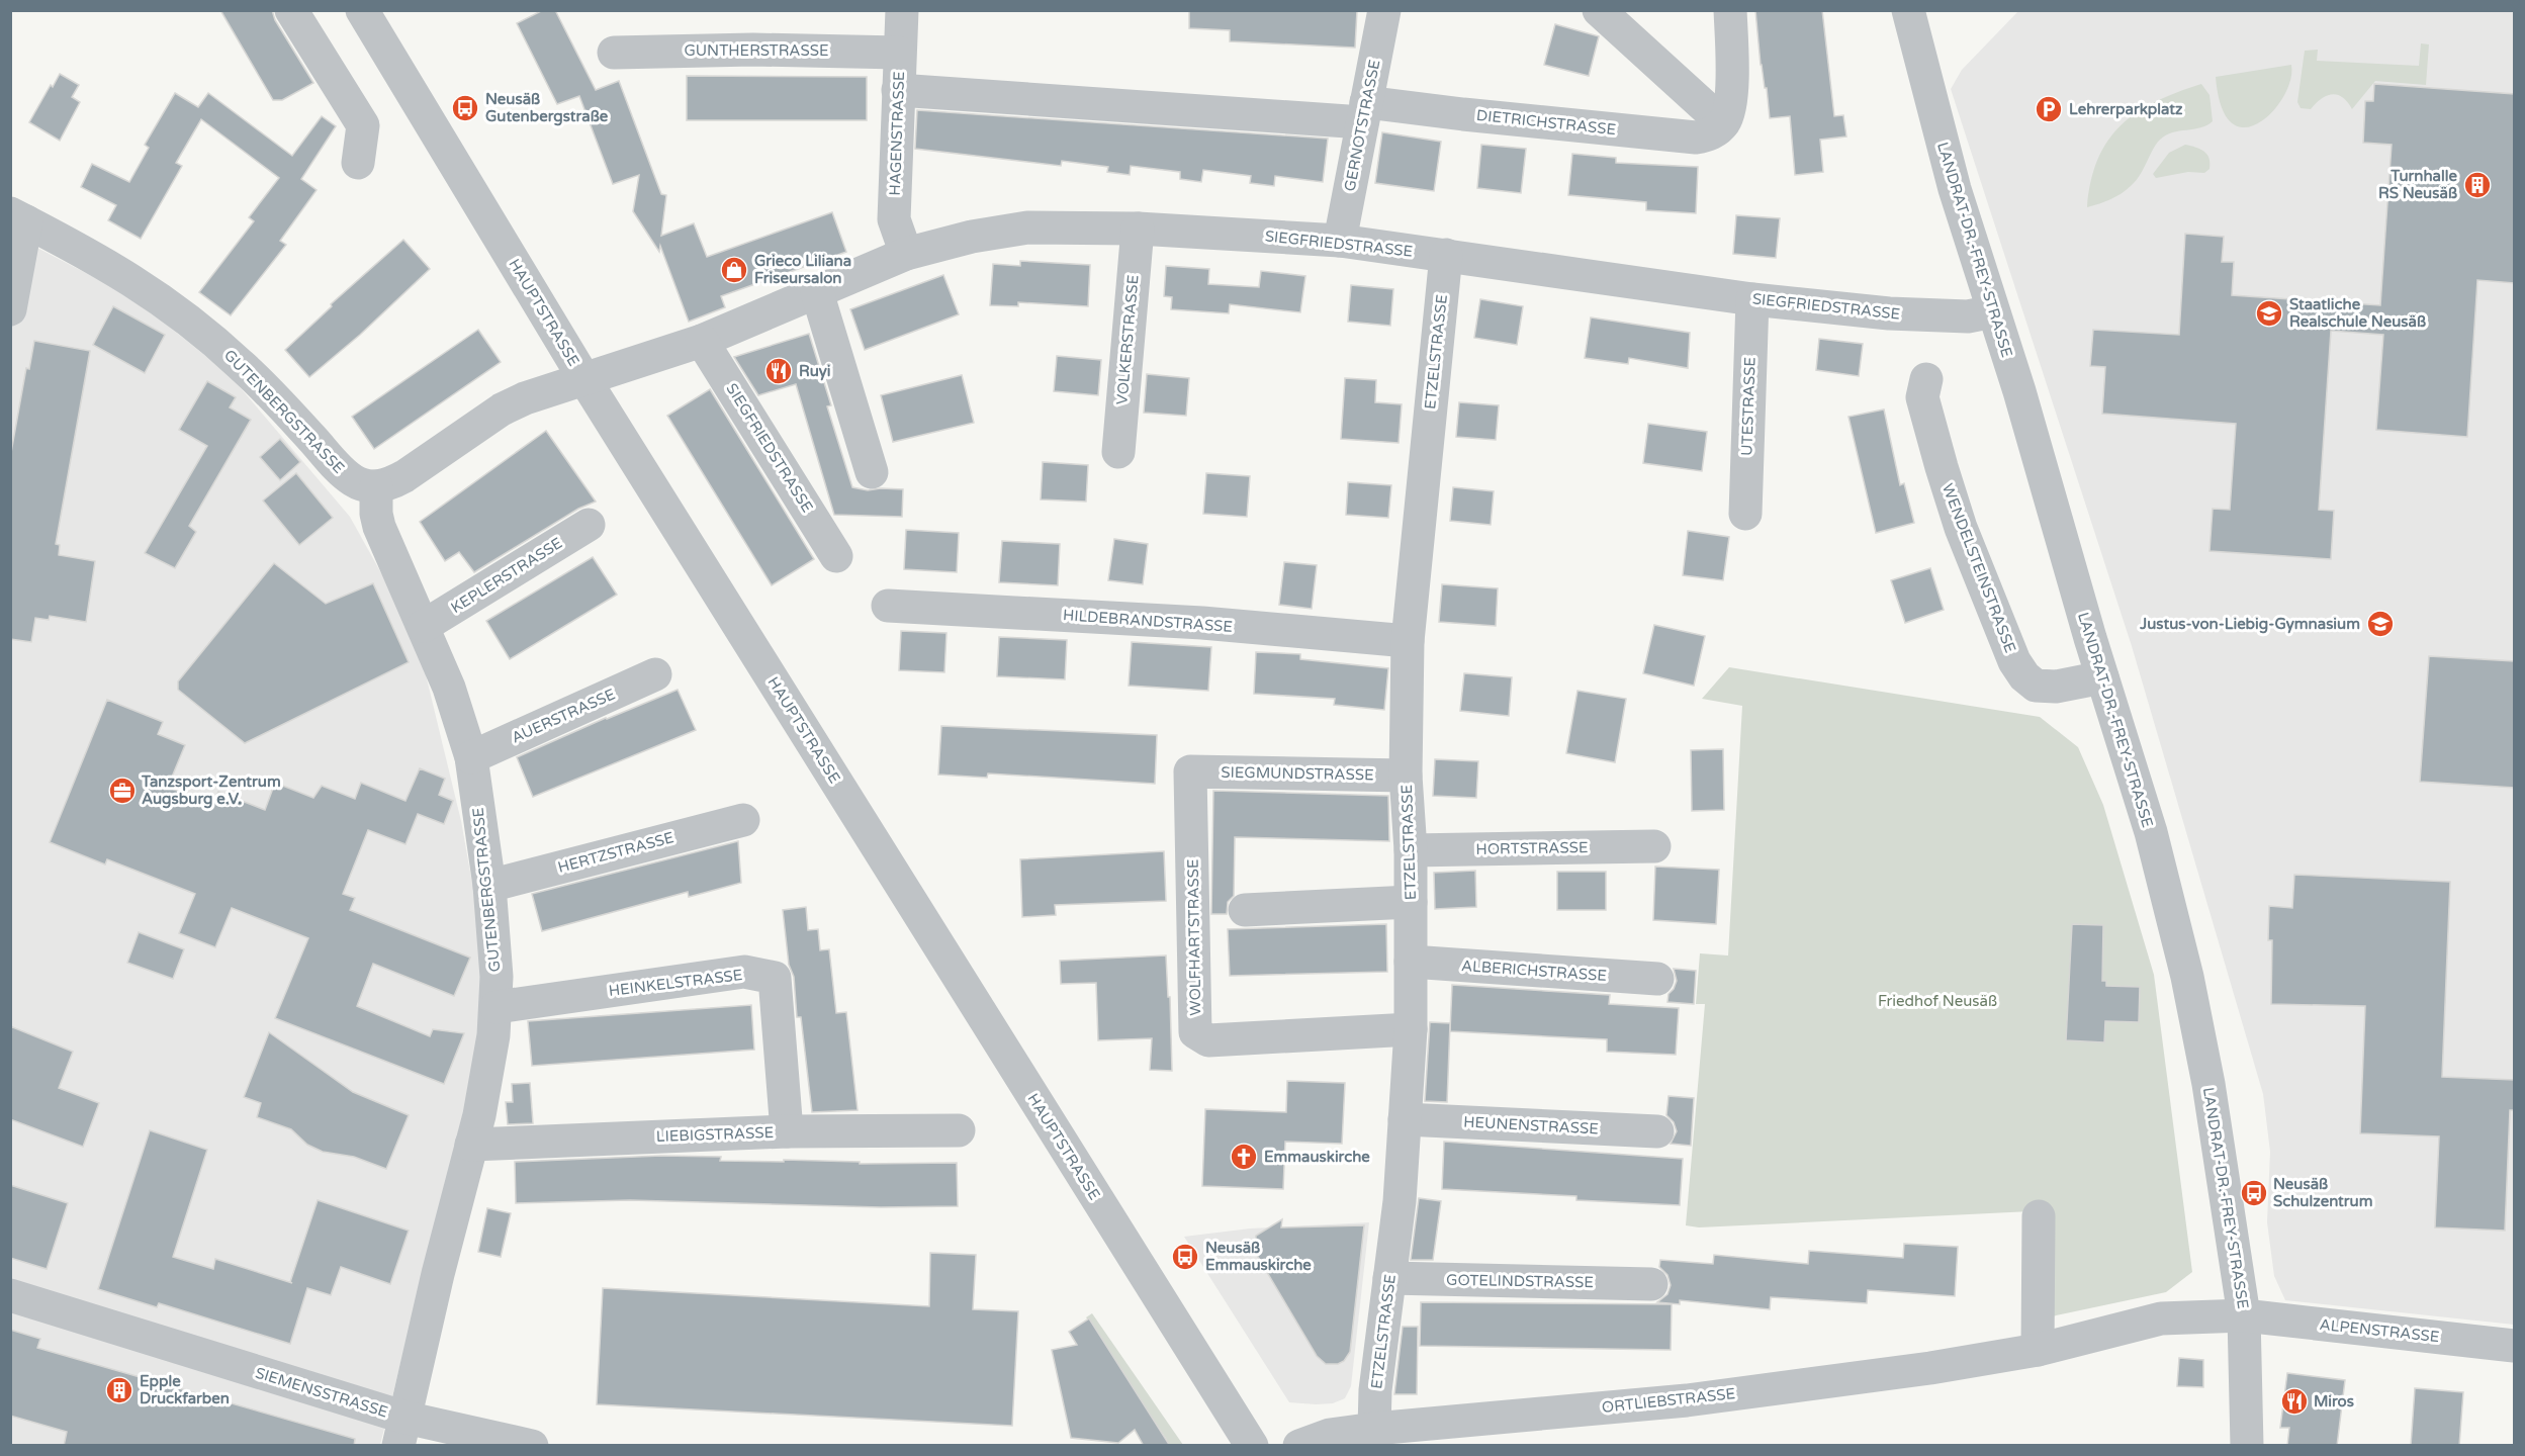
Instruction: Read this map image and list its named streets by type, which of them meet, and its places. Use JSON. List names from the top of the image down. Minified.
{"streets":{"street":["GUNTHERSTRASSE","DIETRICHSTRASSE","GERNOTSTRASSE","HAGENSTRASSE","SIEGFRIEDSTRASSE","LANDRAT-DR.-FREY-STRASSE","HAUPTSTRASSE","VOLKERSTRASSE","ETZELSTRASSE","UTESTRASSE","GUTENBERGSTRASSE","WENDELSTEINSTRASSE","KEPLERSTRASSE","HILDEBRANDSTRASSE","AUERSTRASSE","SIEGMUNDSTRASSE","HORTSTRASSE","HERTZSTRASSE","WOLFHARTSTRASSE","ALBERICHSTRASSE","HEINKELSTRASSE","HEUNENSTRASSE","LIEBIGSTRASSE","GOTELINDSTRASSE","ALPENSTRASSE","SIEMENSSTRASSE","ORTLIEBSTRASSE"]},"crossings":[["GUNTHERSTRASSE","HAGENSTRASSE"],["DIETRICHSTRASSE","GERNOTSTRASSE"],["GERNOTSTRASSE","SIEGFRIEDSTRASSE"],["HAGENSTRASSE","SIEGFRIEDSTRASSE"],["SIEGFRIEDSTRASSE","LANDRAT-DR.-FREY-STRASSE"],["SIEGFRIEDSTRASSE","HAUPTSTRASSE"],["SIEGFRIEDSTRASSE","VOLKERSTRASSE"],["SIEGFRIEDSTRASSE","ETZELSTRASSE"],["SIEGFRIEDSTRASSE","UTESTRASSE"],["LANDRAT-DR.-FREY-STRASSE","WENDELSTEINSTRASSE"],["LANDRAT-DR.-FREY-STRASSE","ALPENSTRASSE"],["LANDRAT-DR.-FREY-STRASSE","ORTLIEBSTRASSE"],["ETZELSTRASSE","HILDEBRANDSTRASSE"],["ETZELSTRASSE","SIEGMUNDSTRASSE"],["ETZELSTRASSE","HORTSTRASSE"],["ETZELSTRASSE","WOLFHARTSTRASSE"],["ETZELSTRASSE","ALBERICHSTRASSE"],["ETZELSTRASSE","HEUNENSTRASSE"],["ETZELSTRASSE","GOTELINDSTRASSE"],["ETZELSTRASSE","ORTLIEBSTRASSE"],["GUTENBERGSTRASSE","KEPLERSTRASSE"],["GUTENBERGSTRASSE","AUERSTRASSE"],["GUTENBERGSTRASSE","HERTZSTRASSE"],["GUTENBERGSTRASSE","HEINKELSTRASSE"],["GUTENBERGSTRASSE","LIEBIGSTRASSE"],["GUTENBERGSTRASSE","SIEMENSSTRASSE"],["SIEGMUNDSTRASSE","WOLFHARTSTRASSE"],["HEINKELSTRASSE","LIEBIGSTRASSE"],["ALPENSTRASSE","ORTLIEBSTRASSE"]],"parks":["Friedhof Neusäß"],"places":{"bus stop":["Neusäß Gutenbergstraße","Neusäß Schulzentrum","Neusäß Emmauskirche"],"parking":["Lehrerparkplatz"],"building":["Turnhalle RS Neusäß","Epple Druckfarben"],"shop":["Grieco Liliana Friseursalon"],"school or university":["Staatliche Realschule Neusäß","Justus-von-Liebig-Gymnasium"],"restaurant":["Ruyi","Miros"],"office":["Tanzsport-Zentrum Augsburg e.V."],"church":["Emmauskirche"]}}
